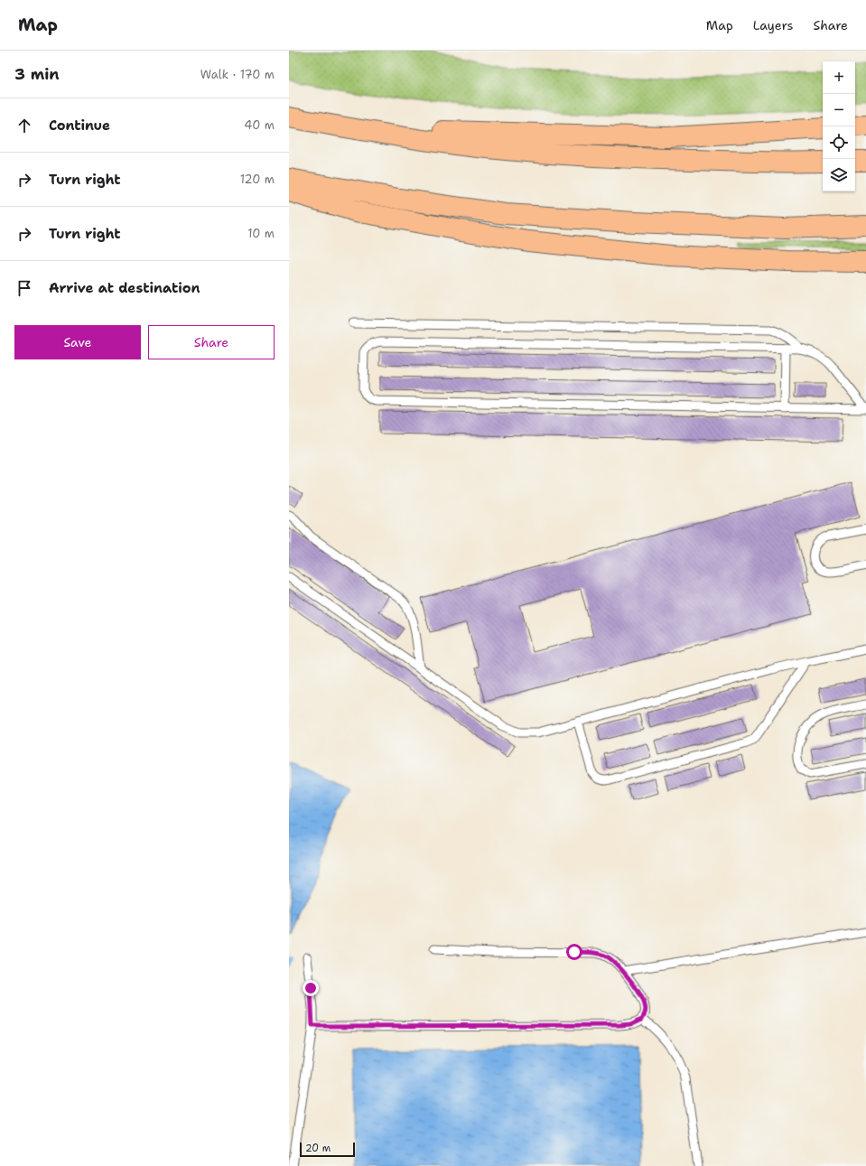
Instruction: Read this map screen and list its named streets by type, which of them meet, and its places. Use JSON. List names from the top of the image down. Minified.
{"scale_bar":"20 m","page":{"header":"Map","nav":["Map","Layers","Share"],"heading":["3 min","Walk · 170 m"],"map_buttons":["+","−"],"list":[["Continue","40 m"],["Turn right","120 m"],["Turn right","10 m"],"Arrive at destination"],"buttons":["Save","Share"],"scale":"20 m"}}
